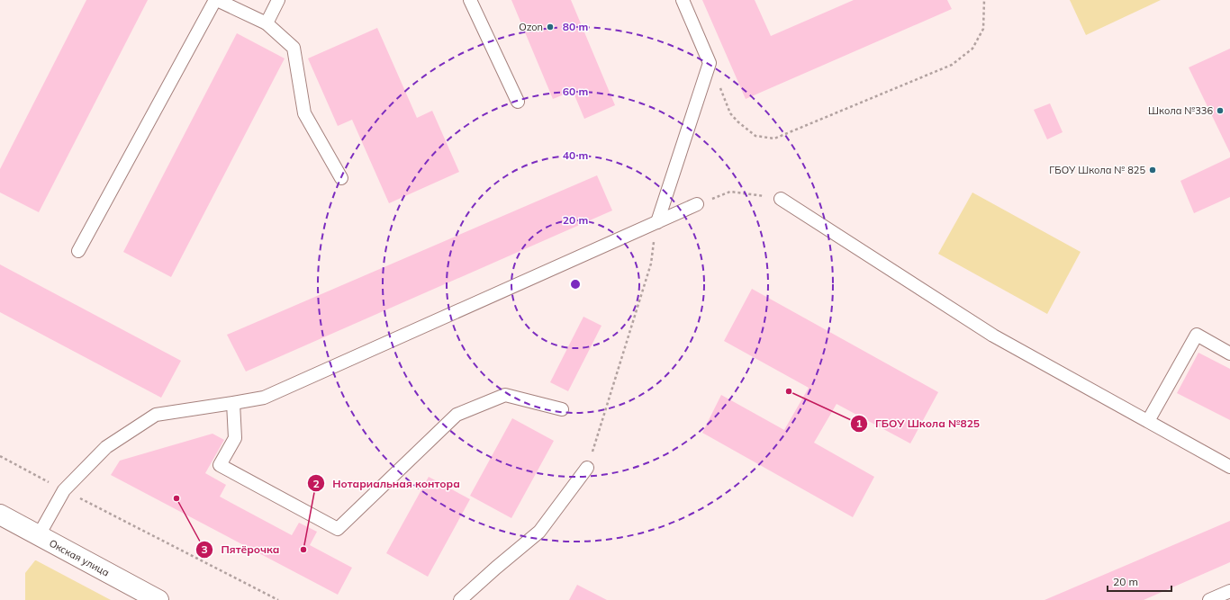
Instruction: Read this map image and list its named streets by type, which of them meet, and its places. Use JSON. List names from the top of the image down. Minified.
{"streets":{"main road":["Окская улица"]},"places":["Ozon","Школа №336","ГБОУ Школа № 825","ГБОУ Школа №825","Пятёрочка","Нотариальная контора"],"scale_bar":"20 m","rings":["80 m","60 m","40 m","20 m"]}
